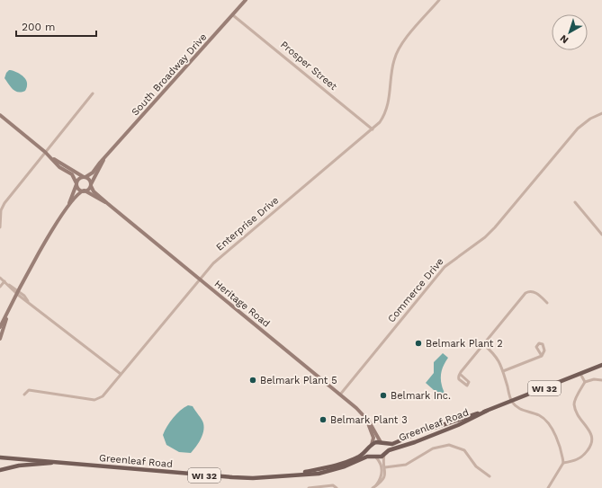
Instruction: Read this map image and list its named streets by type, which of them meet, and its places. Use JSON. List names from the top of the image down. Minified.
{"streets":{"main road":["South Broadway Drive","Heritage Road","WI 32","Greenleaf Road"],"street":["Prosper Street","Enterprise Drive","Commerce Drive"]},"crossings":[["Prosper Street","South Broadway Drive"],["Prosper Street","Enterprise Drive"],["South Broadway Drive","Heritage Road"],["Enterprise Drive","Heritage Road"],["Commerce Drive","Heritage Road"],["Heritage Road","WI 32"],["Heritage Road","Greenleaf Road"],["WI 32","Greenleaf Road"]],"places":["Belmark Plant 2","Belmark Plant 5","Belmark Inc.","Belmark Plant 3"],"scale_bar":"200 m","north":"bottom left"}
